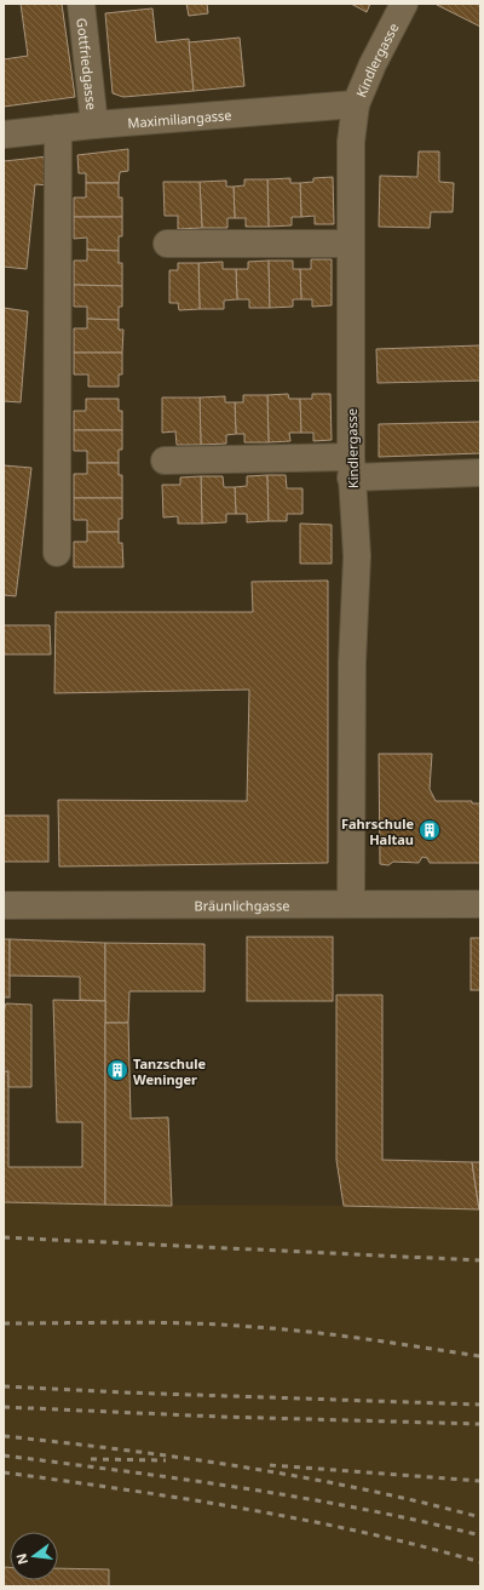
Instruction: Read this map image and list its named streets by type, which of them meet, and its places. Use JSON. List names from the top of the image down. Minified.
{"streets":{"street":["Kindlergasse","Gottfriedgasse","Maximiliangasse","Bräunlichgasse"]},"crossings":[["Kindlergasse","Maximiliangasse"],["Kindlergasse","Bräunlichgasse"],["Gottfriedgasse","Maximiliangasse"]],"places":{"building":["Fahrschule Haltau","Tanzschule Weninger"]},"north":"left"}
